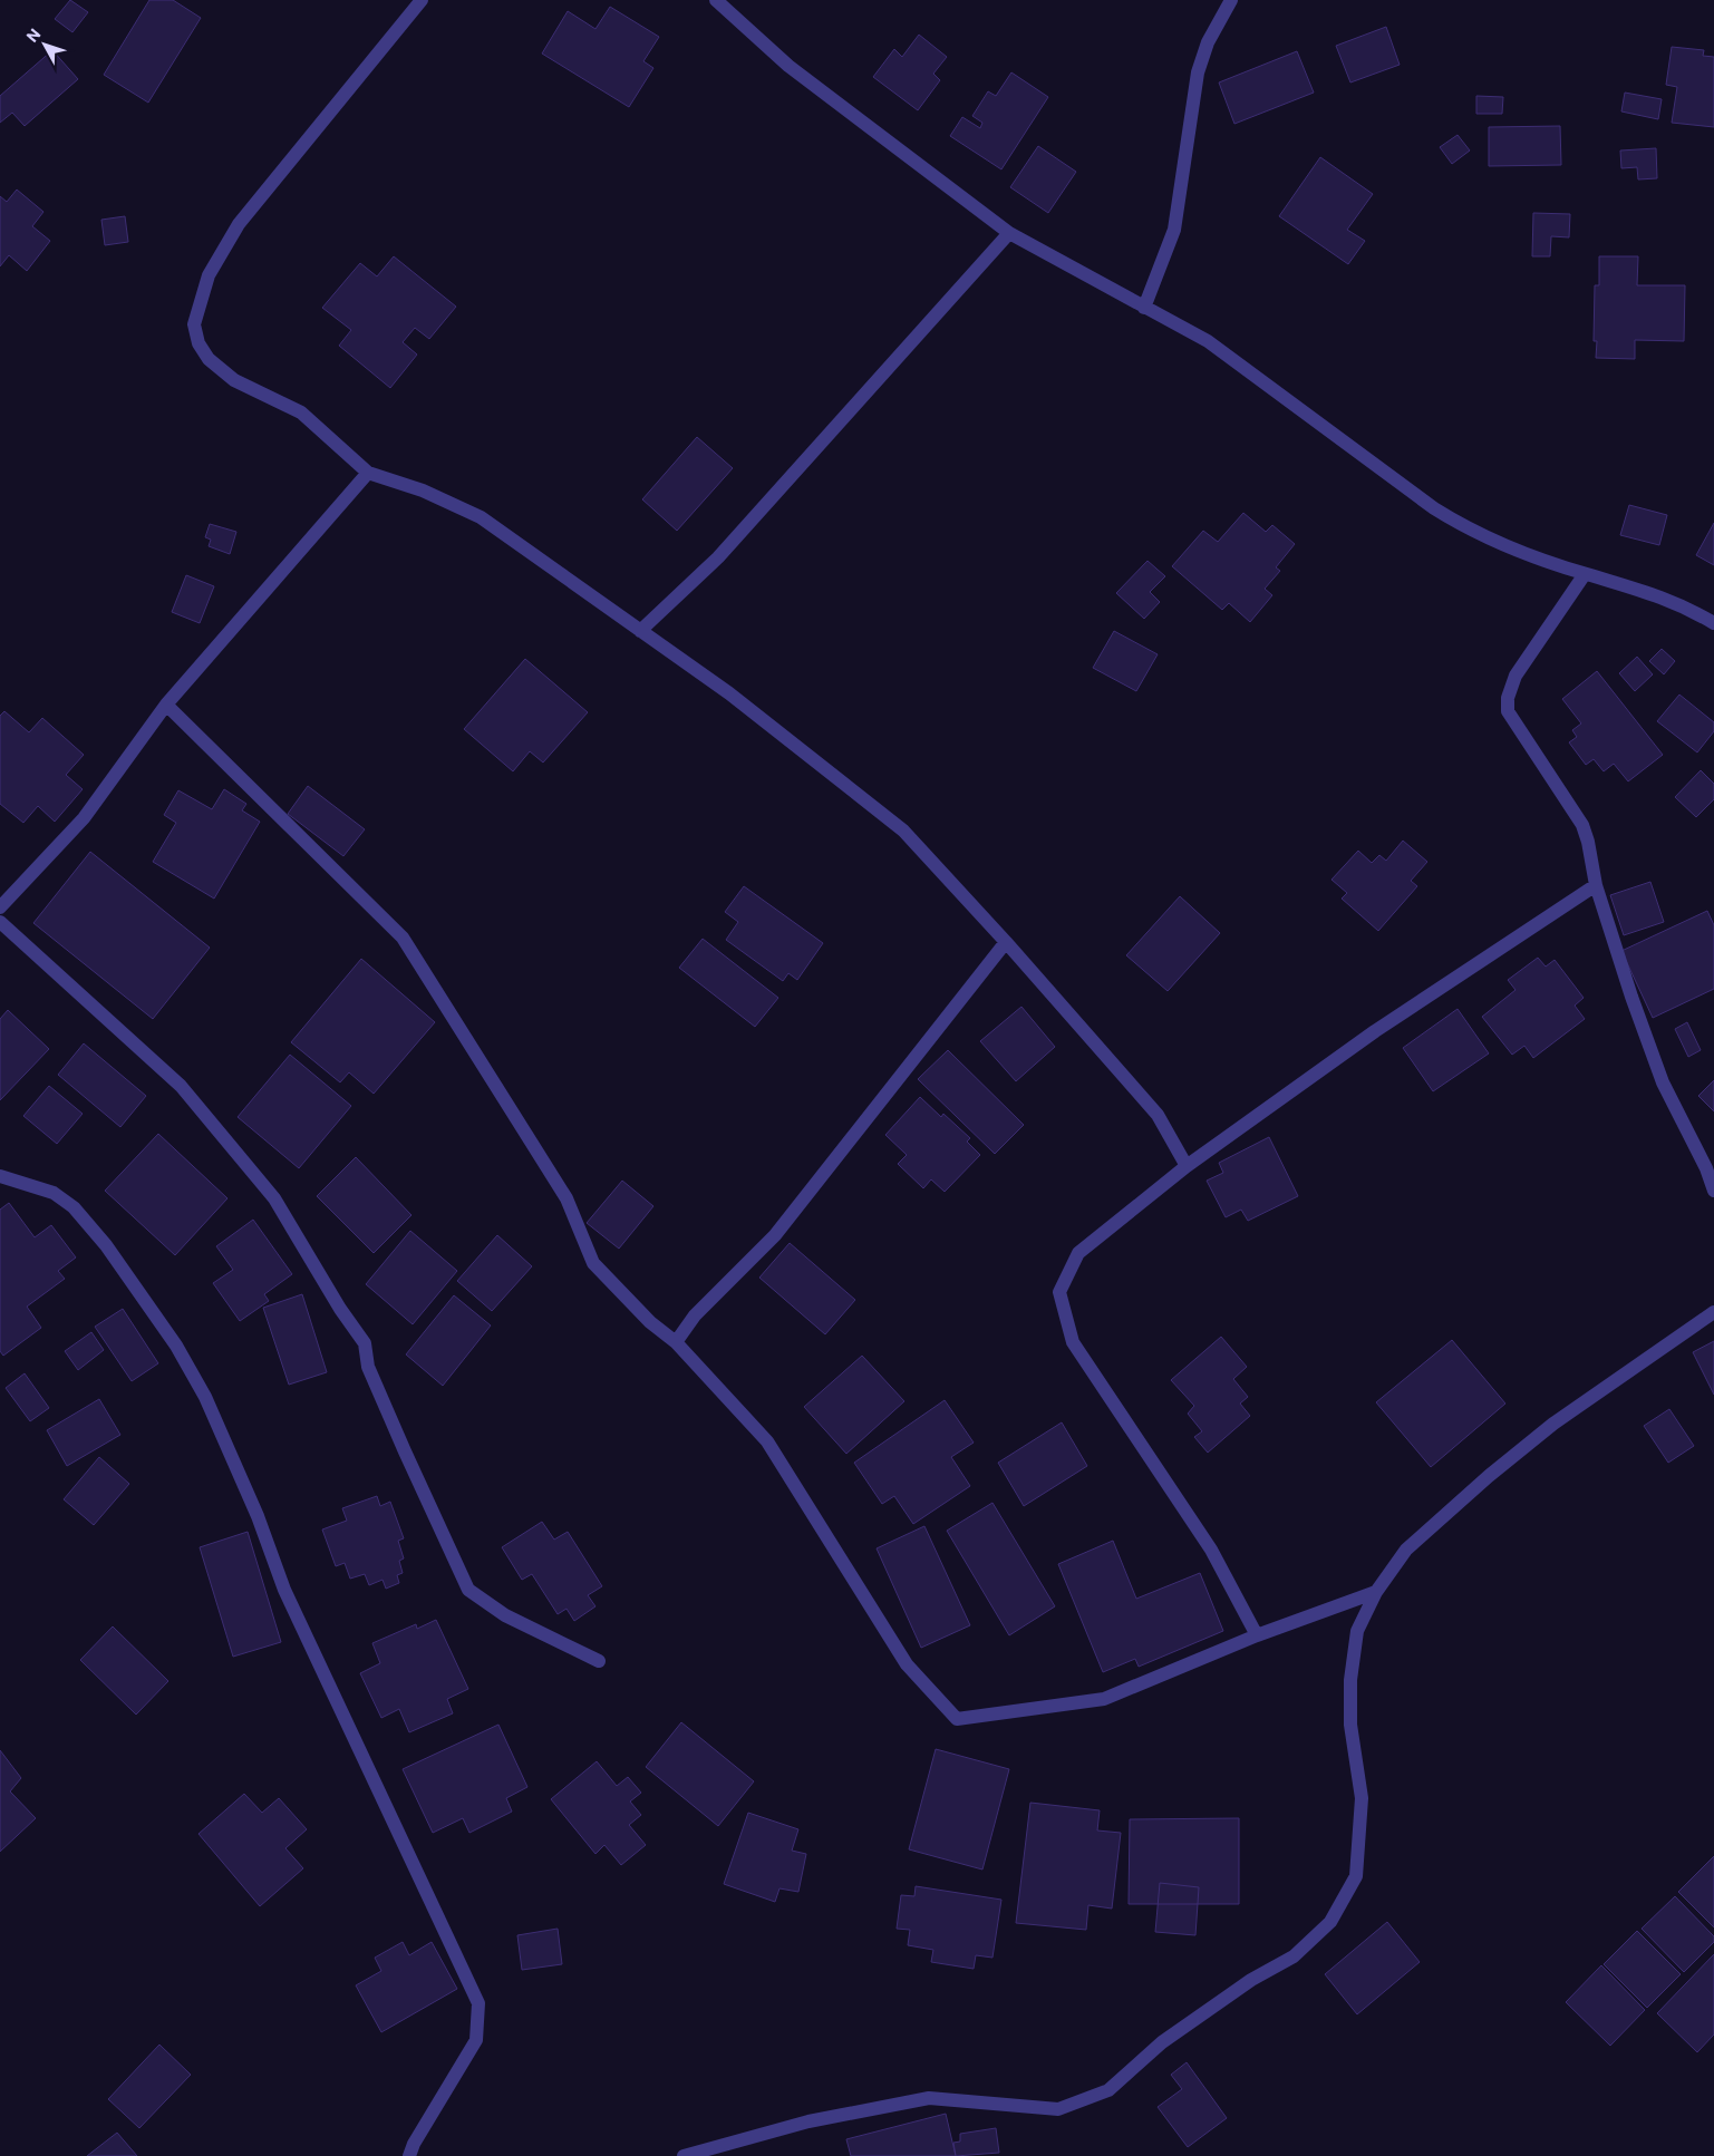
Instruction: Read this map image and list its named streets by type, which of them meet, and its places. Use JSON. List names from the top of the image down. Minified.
{"north":"top left"}
